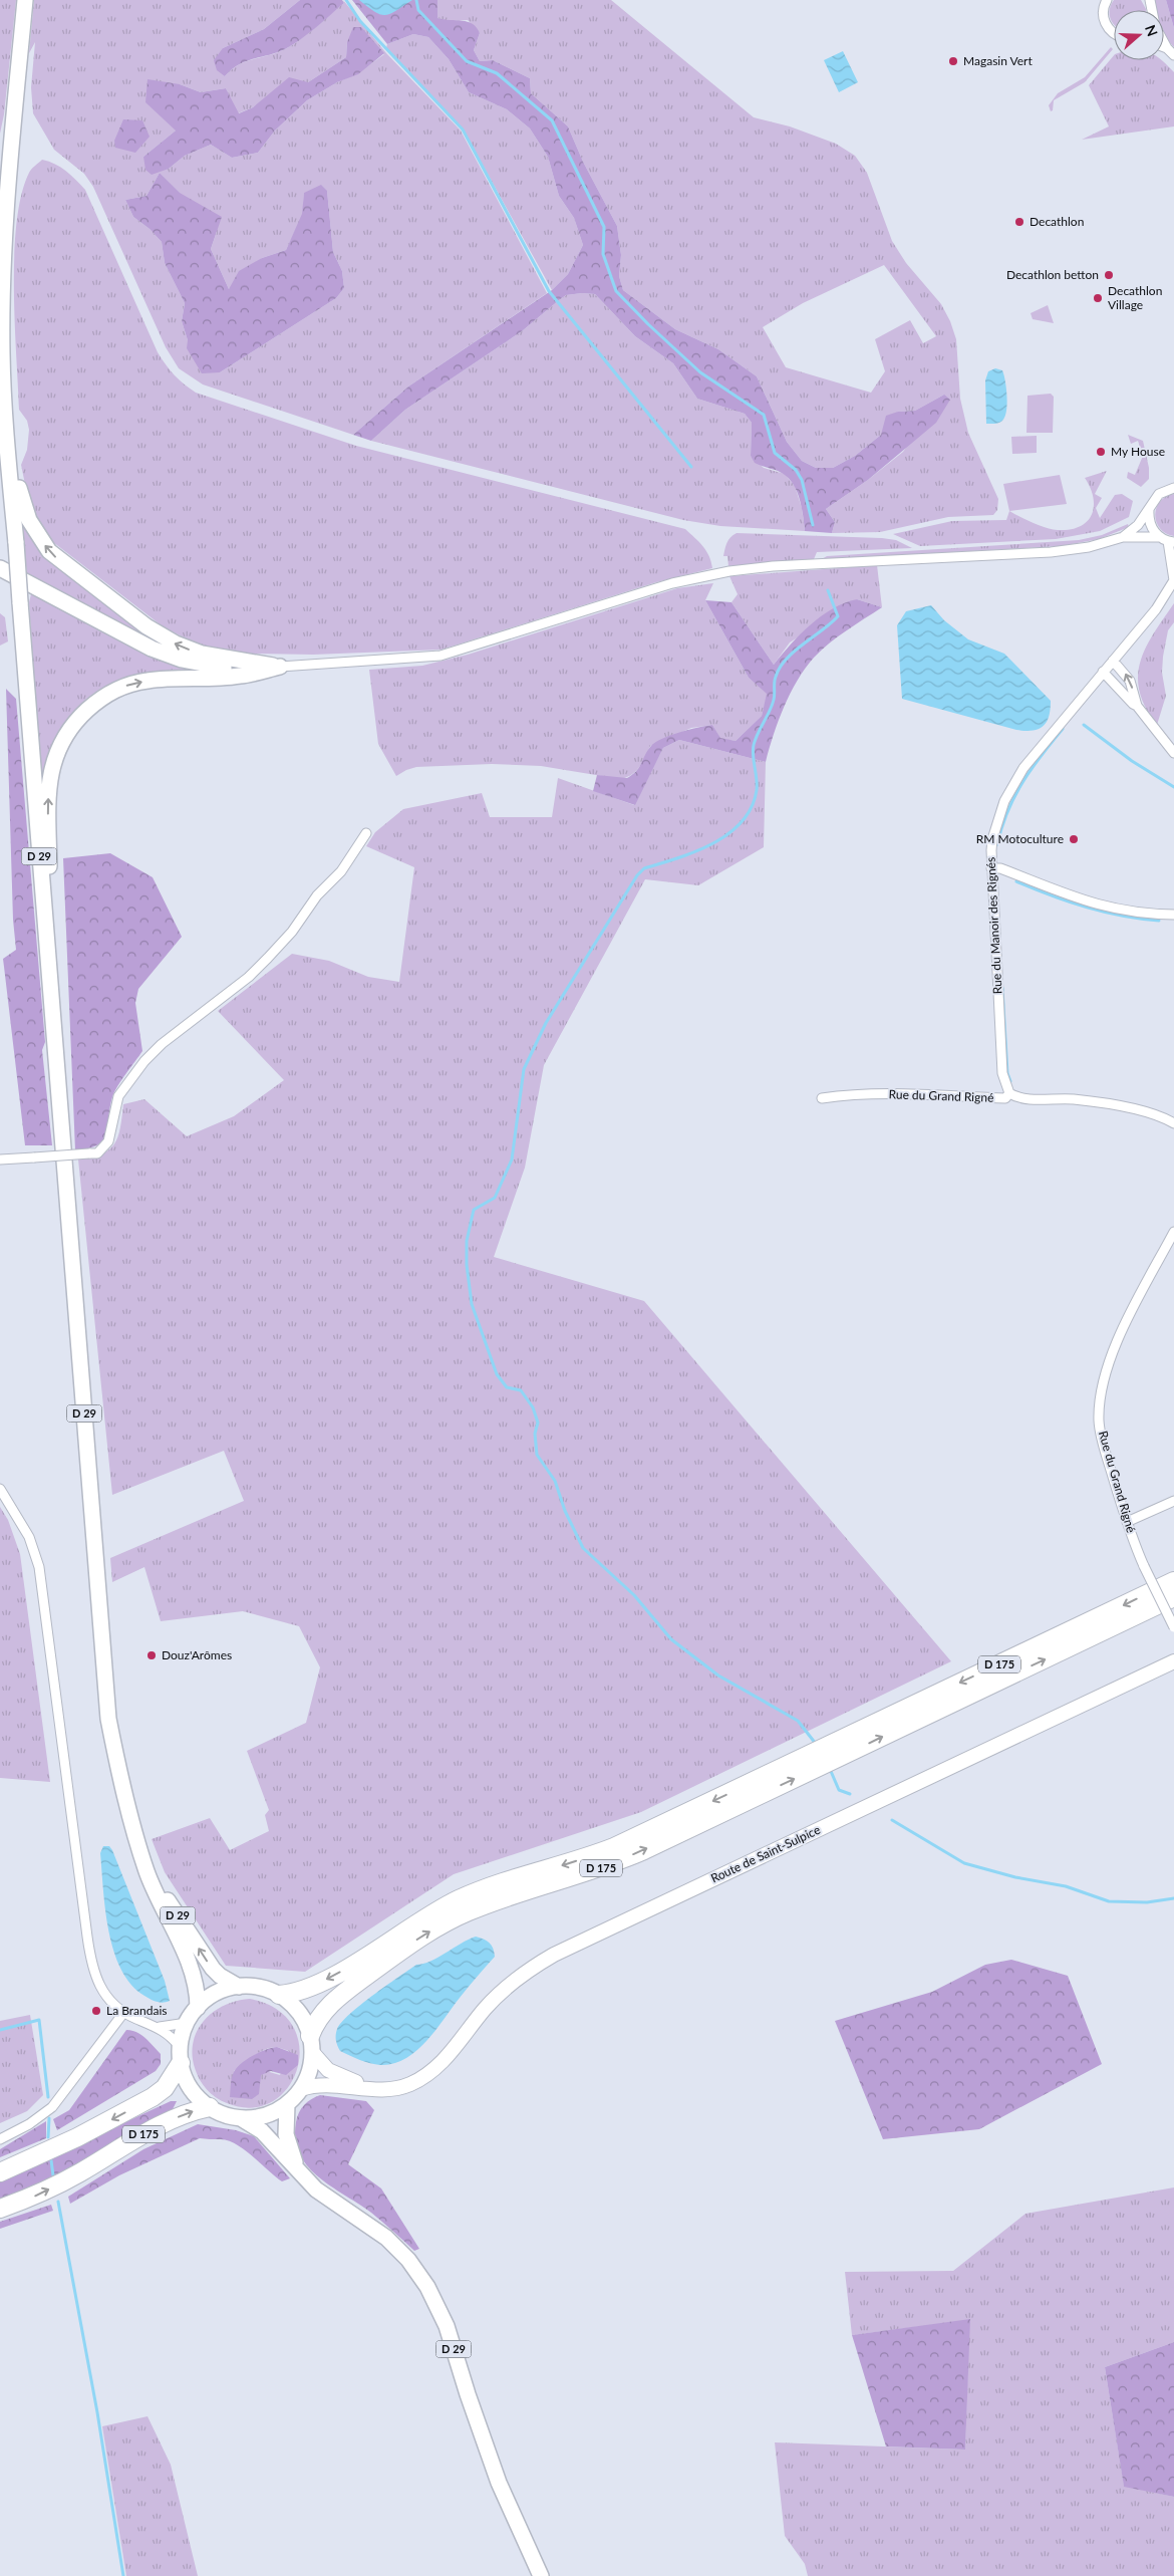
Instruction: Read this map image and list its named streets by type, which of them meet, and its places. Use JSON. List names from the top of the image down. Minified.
{"streets":{"highway":["D 175"],"main road":["D 29"],"street":["Rue du Manoir des Rignés","Rue du Grand Rigné","Route de Saint-Sulpice"]},"crossings":[["D 29","D 175"],["D 29","Route de Saint-Sulpice"],["Rue du Manoir des Rignés","Rue du Grand Rigné"],["D 175","Route de Saint-Sulpice"]],"places":["Magasin Vert","Decathlon","Decathlon betton","Decathlon Village","My House","RM Motoculture","Douz'Arômes","La Brandais"],"north":"right"}
